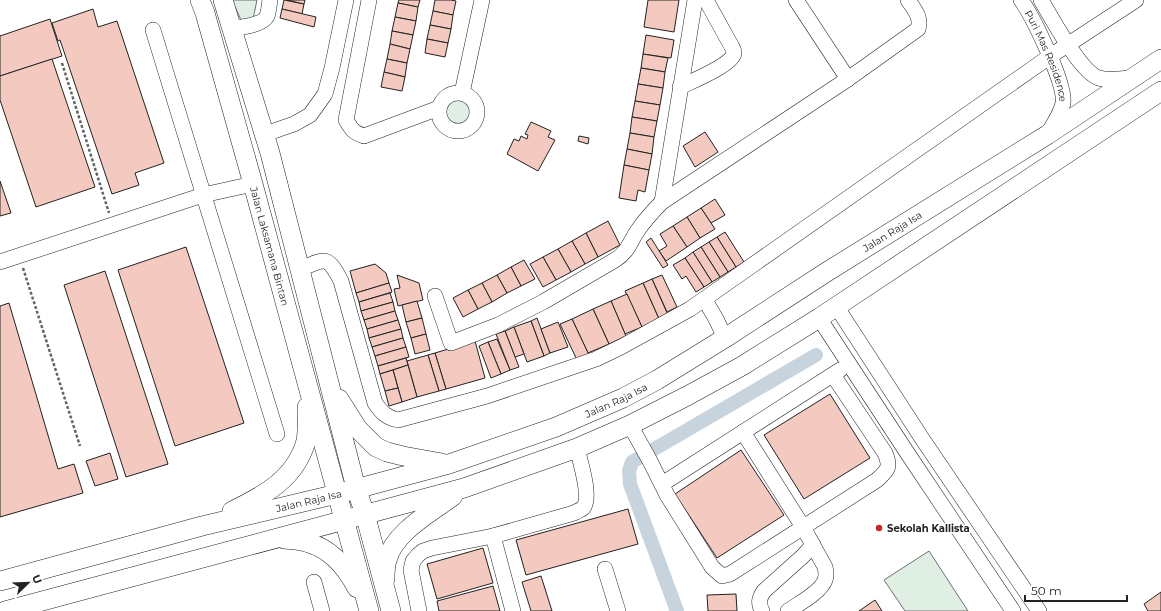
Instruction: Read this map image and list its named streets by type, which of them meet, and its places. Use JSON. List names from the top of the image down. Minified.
{"streets":{"main road":["Jalan Raja Isa","Jalan Laksamana Bintan"],"street":["Puri Mas Residence"]},"crossings":[["Puri Mas Residence","Jalan Raja Isa"],["Jalan Raja Isa","Jalan Laksamana Bintan"]],"places":["Sekolah Kallista"],"scale_bar":"50 m","north":"top right"}
